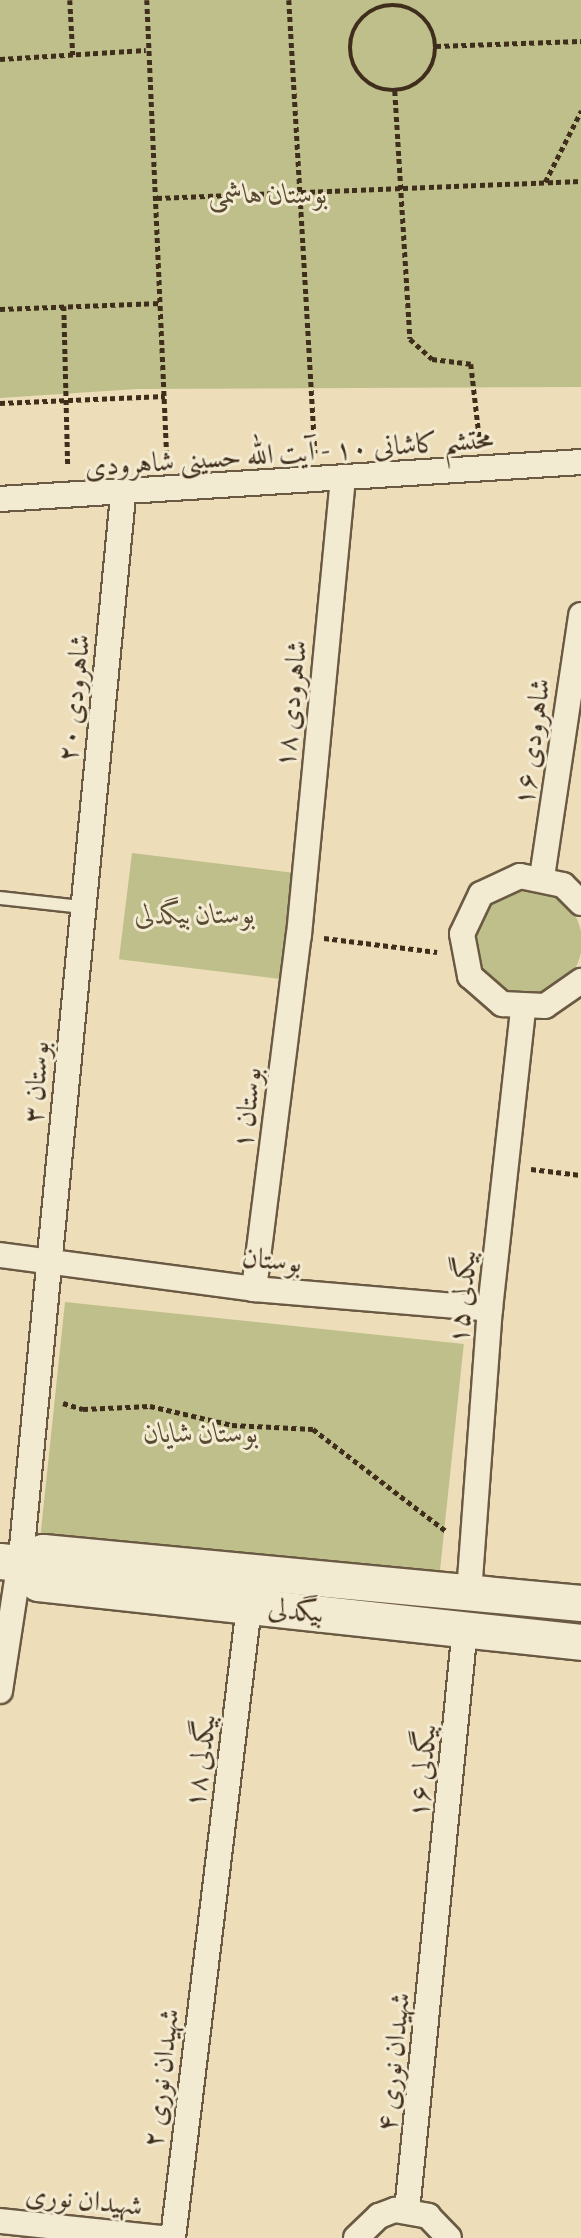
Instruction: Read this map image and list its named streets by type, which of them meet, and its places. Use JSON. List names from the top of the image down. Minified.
{"streets":{"main road":["بیگدلی"],"street":["محتشم کاشانی ۱۰ - آیت الله حسینی شاهرودی","شاهرودی ۲۰","شاهرودی ۱۸","شاهرودی ۱۶","بوستان ۳","بوستان ۱","بوستان","بیگدلی ۱۵","بیگدلی ۱۸","بیگدلی ۱۶","شهیدان نوری ۴","شهیدان نوری ۲","شهیدان نوری"]},"crossings":[["محتشم کاشانی ۱۰ - آیت الله حسینی شاهرودی","شاهرودی ۲۰"],["محتشم کاشانی ۱۰ - آیت الله حسینی شاهرودی","شاهرودی ۱۸"],["شاهرودی ۲۰","بوستان ۳"],["شاهرودی ۱۸","بوستان ۱"],["بوستان ۳","بوستان"],["بوستان ۳","بیگدلی"],["بوستان ۱","بوستان"],["بوستان","بیگدلی ۱۵"],["بیگدلی ۱۵","بیگدلی"],["بیگدلی","بیگدلی ۱۸"],["بیگدلی","بیگدلی ۱۶"],["بیگدلی ۱۸","شهیدان نوری ۲"],["بیگدلی ۱۶","شهیدان نوری ۴"]],"parks":["بوستان هاشمی","بوستان بیگدلی","بوستان شایان"]}
